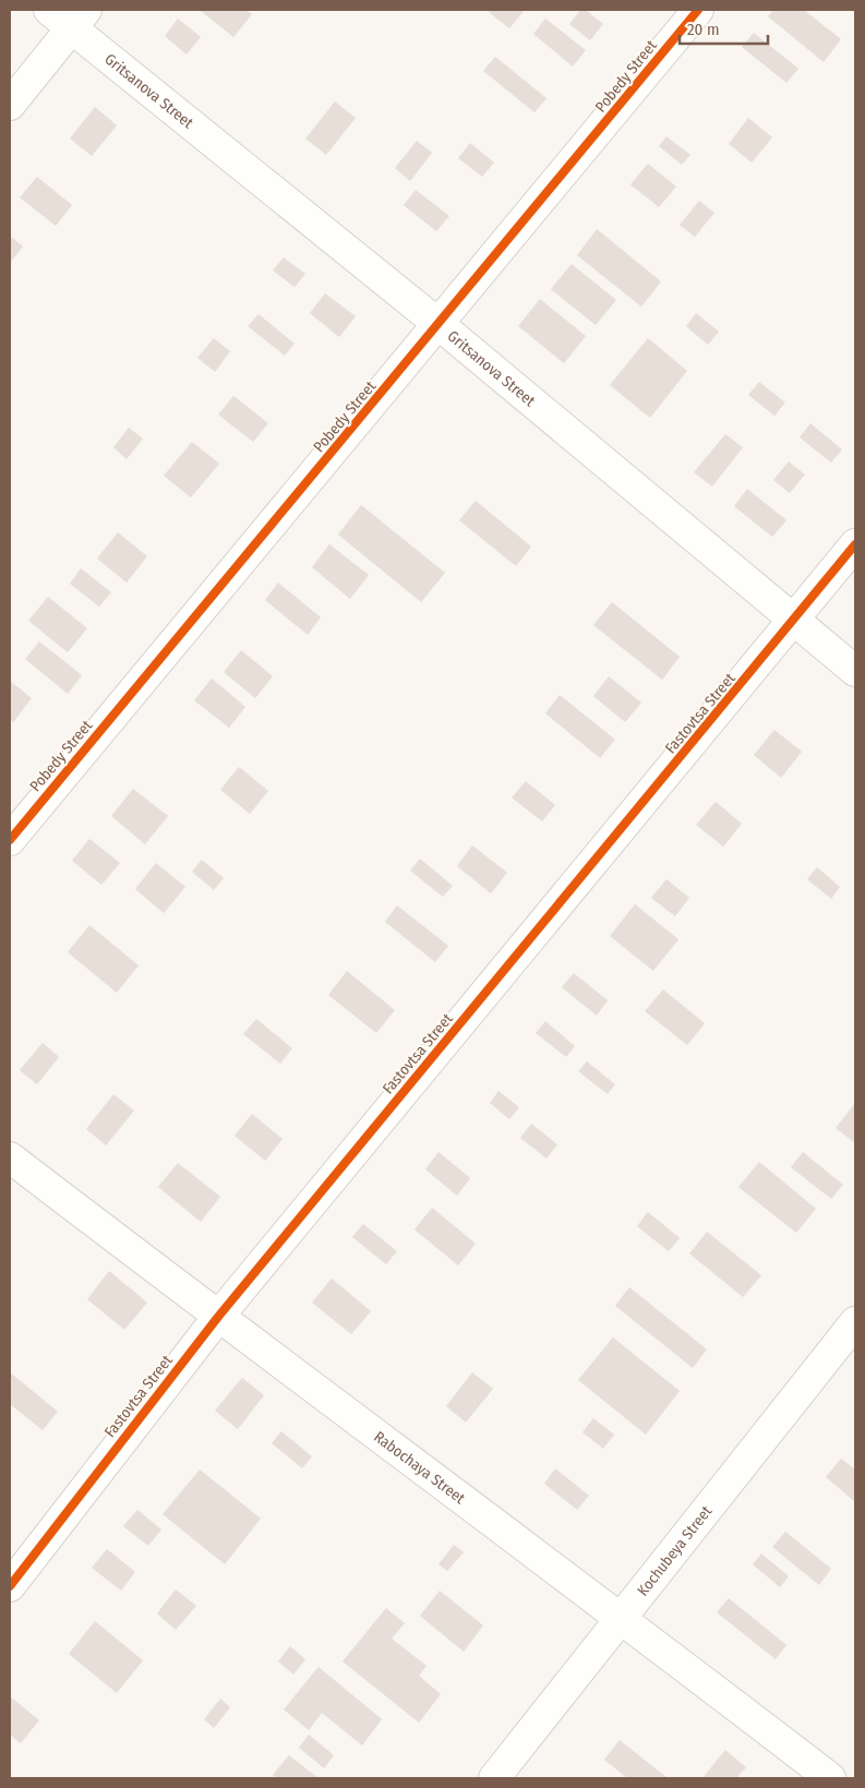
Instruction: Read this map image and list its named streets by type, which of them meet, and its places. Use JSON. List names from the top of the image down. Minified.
{"streets":{"street":["Pobedy Street","Gritsanova Street","Fastovtsa Street","Rabochaya Street","Kochubeya Street"]},"crossings":[["Pobedy Street","Gritsanova Street"],["Gritsanova Street","Fastovtsa Street"],["Fastovtsa Street","Rabochaya Street"],["Rabochaya Street","Kochubeya Street"]],"scale_bar":"20 m"}
